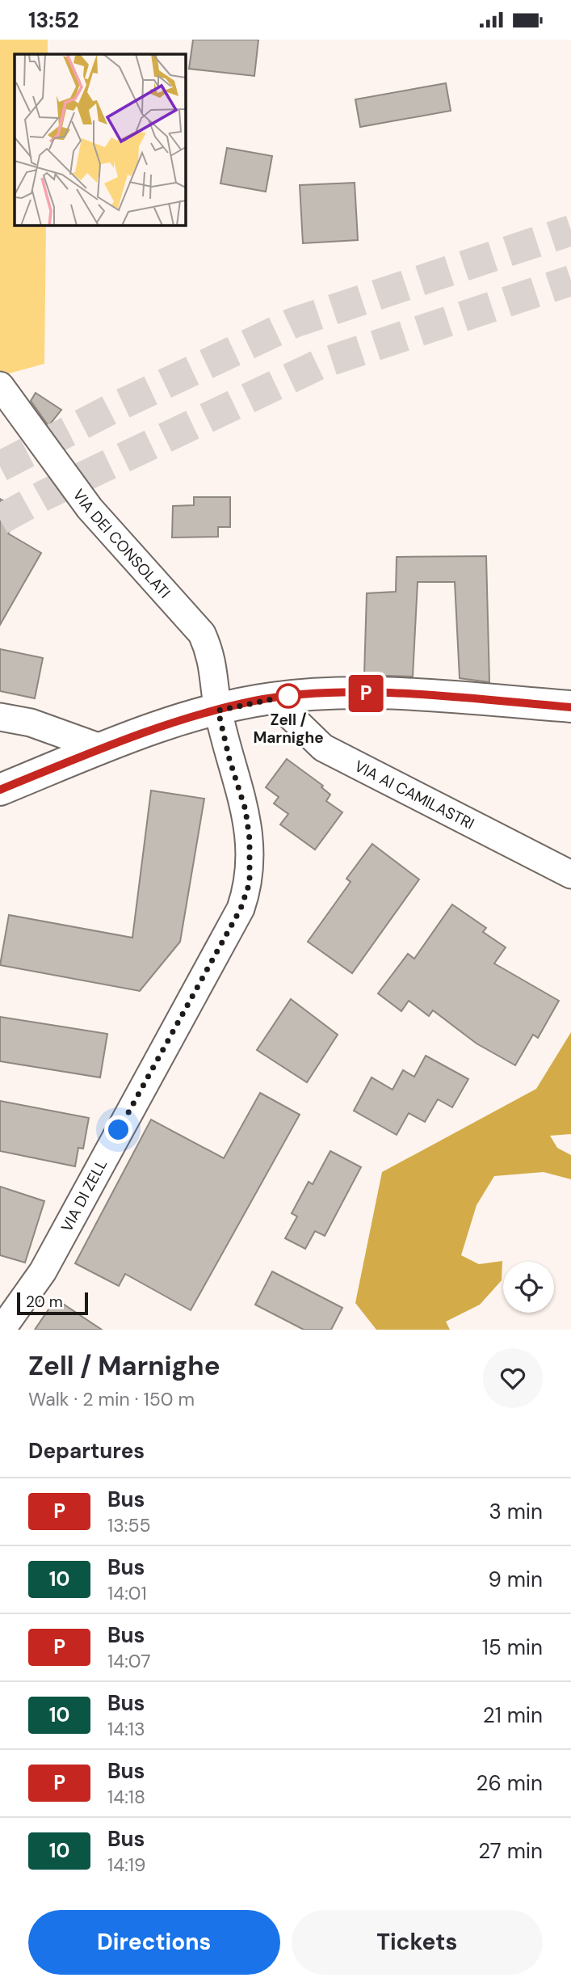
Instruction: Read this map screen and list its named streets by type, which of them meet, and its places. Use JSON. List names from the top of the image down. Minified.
{"streets":{"street":["VIA DEI CONSOLATI","VIA AI CAMILASTRI","VIA DI ZELL"]},"crossings":[["VIA DEI CONSOLATI","VIA DI ZELL"]],"places":["Zell / Marnighe"],"lines":["bus line P"],"scale_bar":"20 m","page":{"status":"13:52","on_map":"P","scale":"20 m","heading":[["Zell / Marnighe","Walk · 2 min · 150 m"],"Departures"],"list":[{"mark":"P","name":"Bus","note":"13:55","value":"3 min"},{"mark":"10","name":"Bus","note":"14:01","value":"9 min"},{"mark":"P","name":"Bus","note":"14:07","value":"15 min"},{"mark":"10","name":"Bus","note":"14:13","value":"21 min"},{"mark":"P","name":"Bus","note":"14:18","value":"26 min"},{"mark":"10","name":"Bus","note":"14:19","value":"27 min"}],"buttons":["Directions","Tickets"]}}
